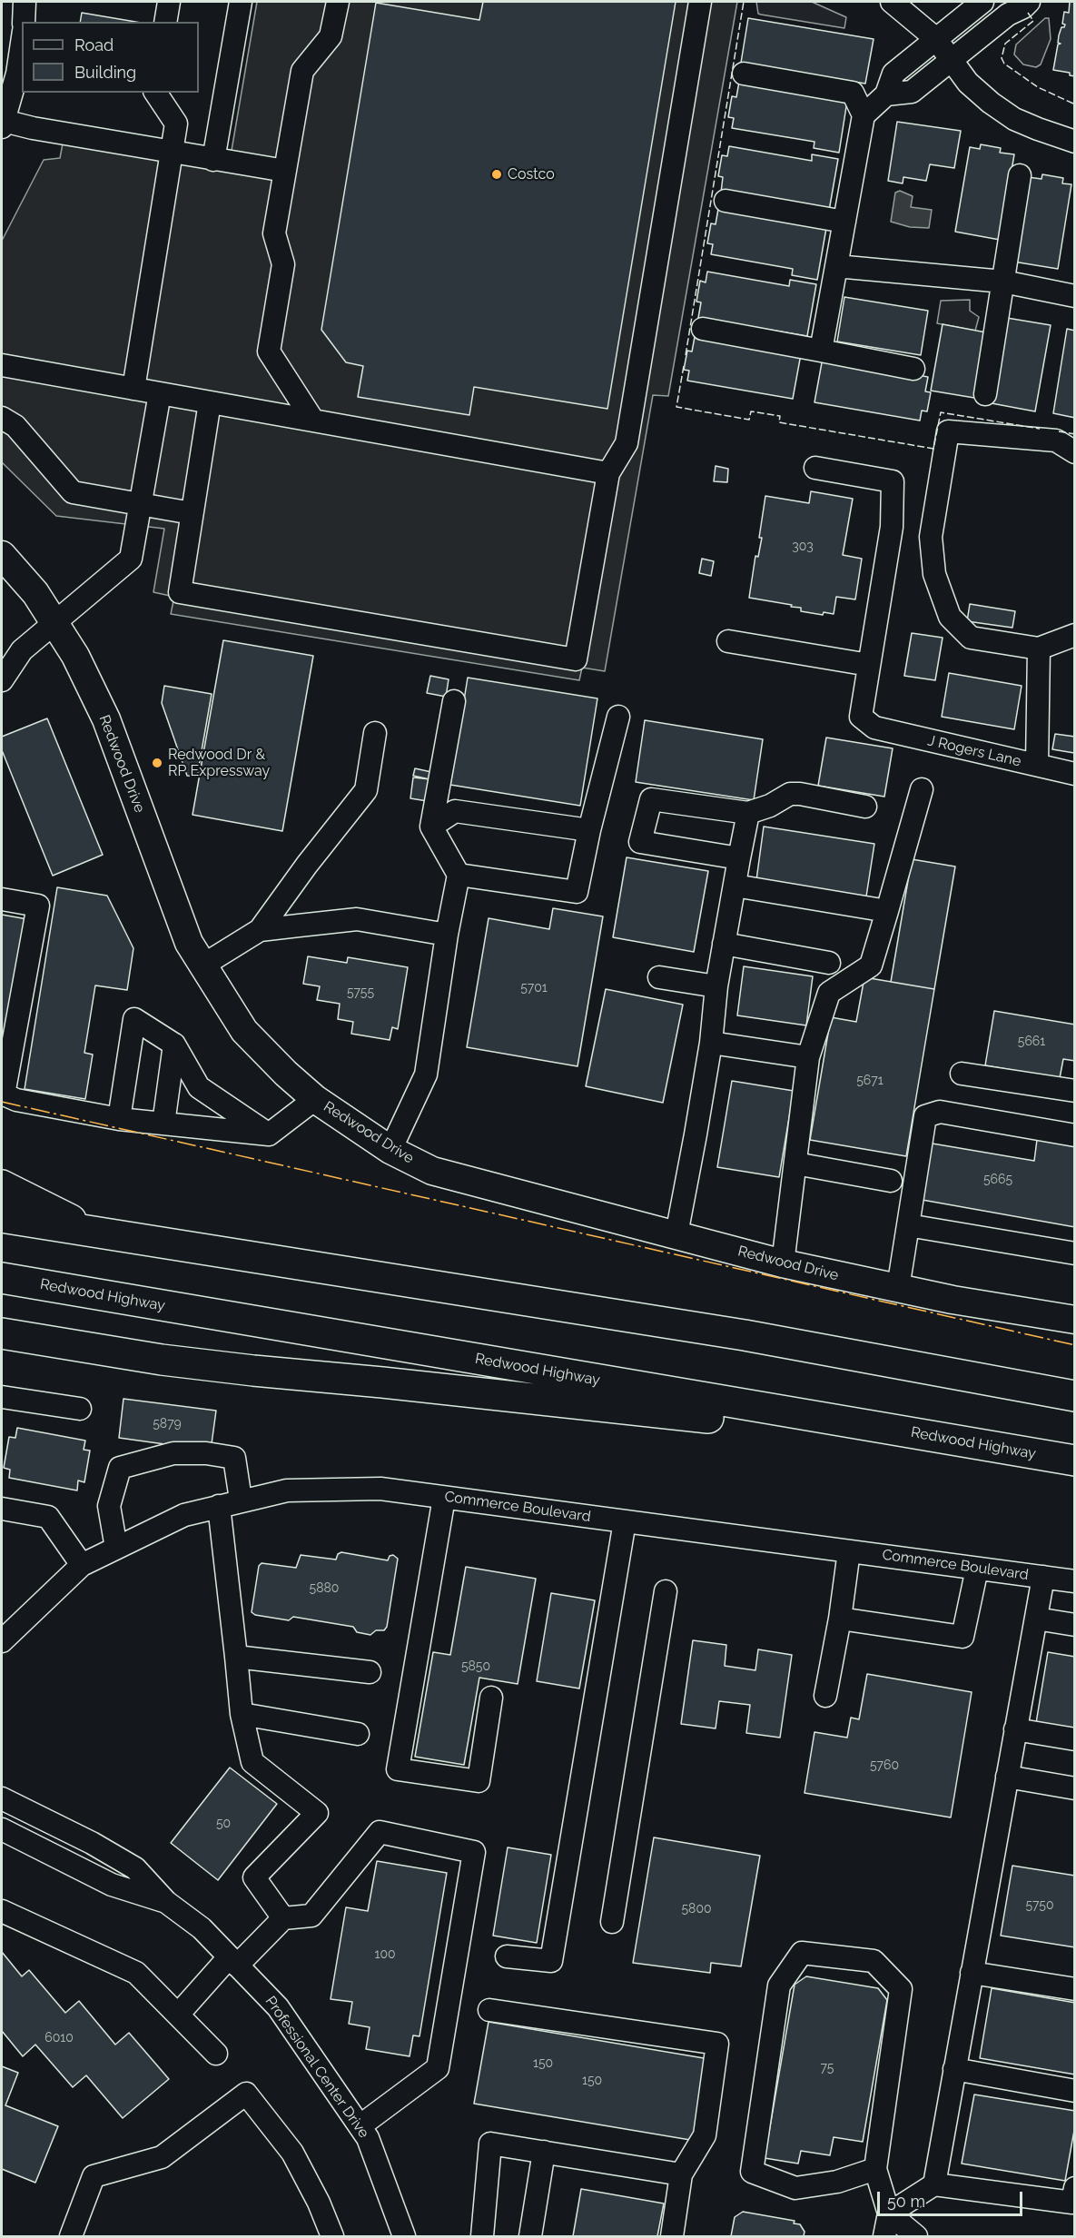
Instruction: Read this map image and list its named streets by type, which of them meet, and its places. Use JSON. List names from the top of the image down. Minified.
{"streets":{"highway":["Redwood Highway"],"main road":["Redwood Drive"],"street":["J Rogers Lane","Commerce Boulevard","Professional Center Drive"]},"places":["Costco","Redwood Dr & RP Expressway"],"house_numbers":["303","5701","5755","5661","5671","5665","5879","5880","5850","5760","50","5750","5800","100","6010","150","75","150"],"legend":["Road","Building"],"scale_bar":"50 m"}
